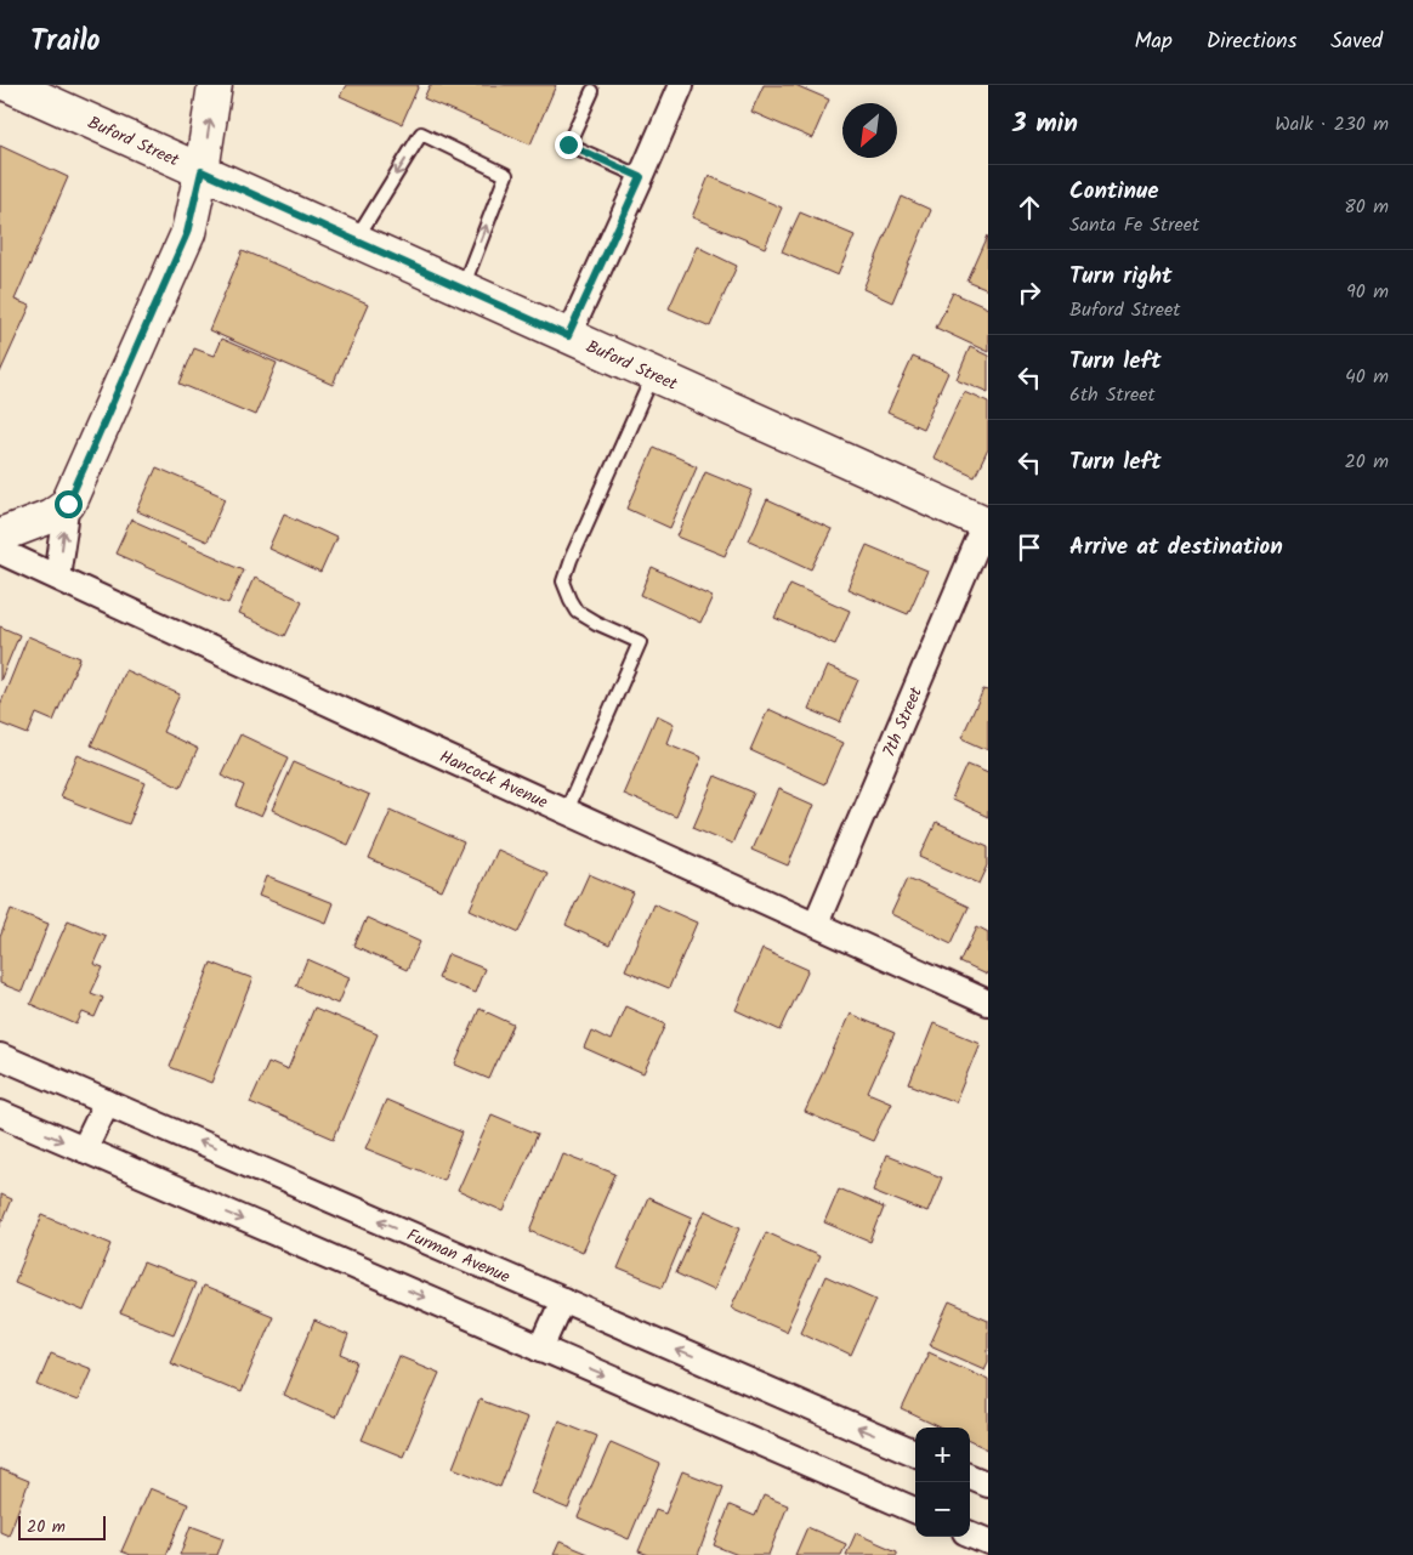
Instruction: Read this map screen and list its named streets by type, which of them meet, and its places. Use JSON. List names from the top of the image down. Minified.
{"streets":{"street":["Buford Street","7th Street","Hancock Avenue","Furman Avenue"]},"crossings":[["Buford Street","7th Street"],["7th Street","Hancock Avenue"]],"scale_bar":"20 m","north":"bottom left","page":{"header":"Trailo","nav":["Map","Directions","Saved"],"heading":["3 min","Walk · 230 m"],"list":[["Continue","Santa Fe Street","80 m"],["Turn right","Buford Street","90 m"],["Turn left","6th Street","40 m"],["Turn left","20 m"],"Arrive at destination"],"map_buttons":["+","−"],"scale":"20 m"}}
